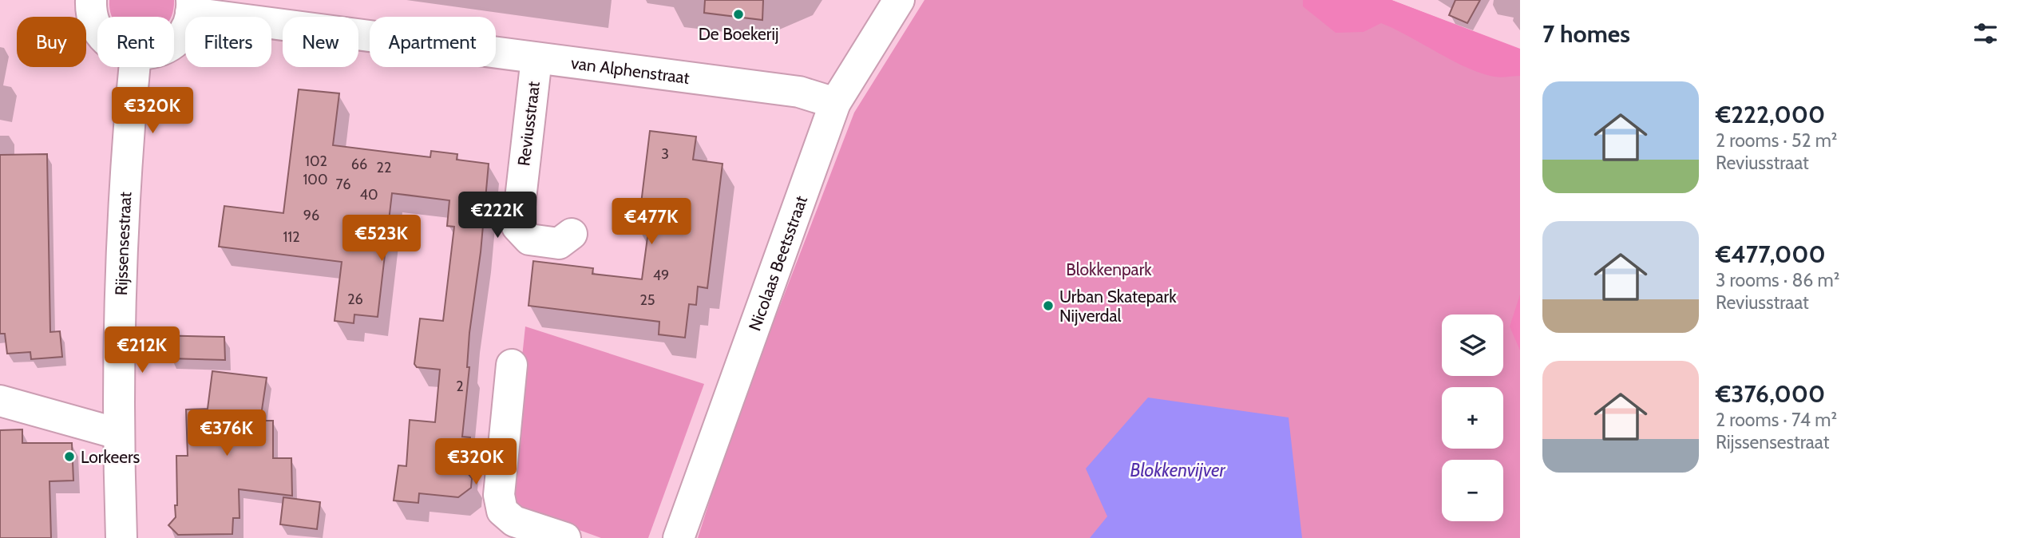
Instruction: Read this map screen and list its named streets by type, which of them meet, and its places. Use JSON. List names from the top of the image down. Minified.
{"streets":{"street":["van Alphenstraat","Reviusstraat","Rijssensestraat","Nicolaas Beetsstraat"]},"crossings":[["van Alphenstraat","Reviusstraat"],["van Alphenstraat","Nicolaas Beetsstraat"]],"water":["Blokkenvijver"],"parks":["Blokkenpark"],"places":["De Boekerij","Urban Skatepark Nijverdal","Lorkeers"],"house_numbers":["3","102","66","22","100","76","40","96","112","49","26","25","2"],"page":{"heading":"7 homes","chip":["Buy","Rent","Filters","New","Apartment"],"list":[{"name":"€222,000","note":"2 rooms · 52 m² · Reviusstraat"},{"name":"€477,000","note":"3 rooms · 86 m² · Reviusstraat"},{"name":"€376,000","note":"2 rooms · 74 m² · Rijssensestraat"}],"price":["€320K","€222K","€477K","€523K","€212K","€376K","€320K"],"map_buttons":["+","−"]}}
